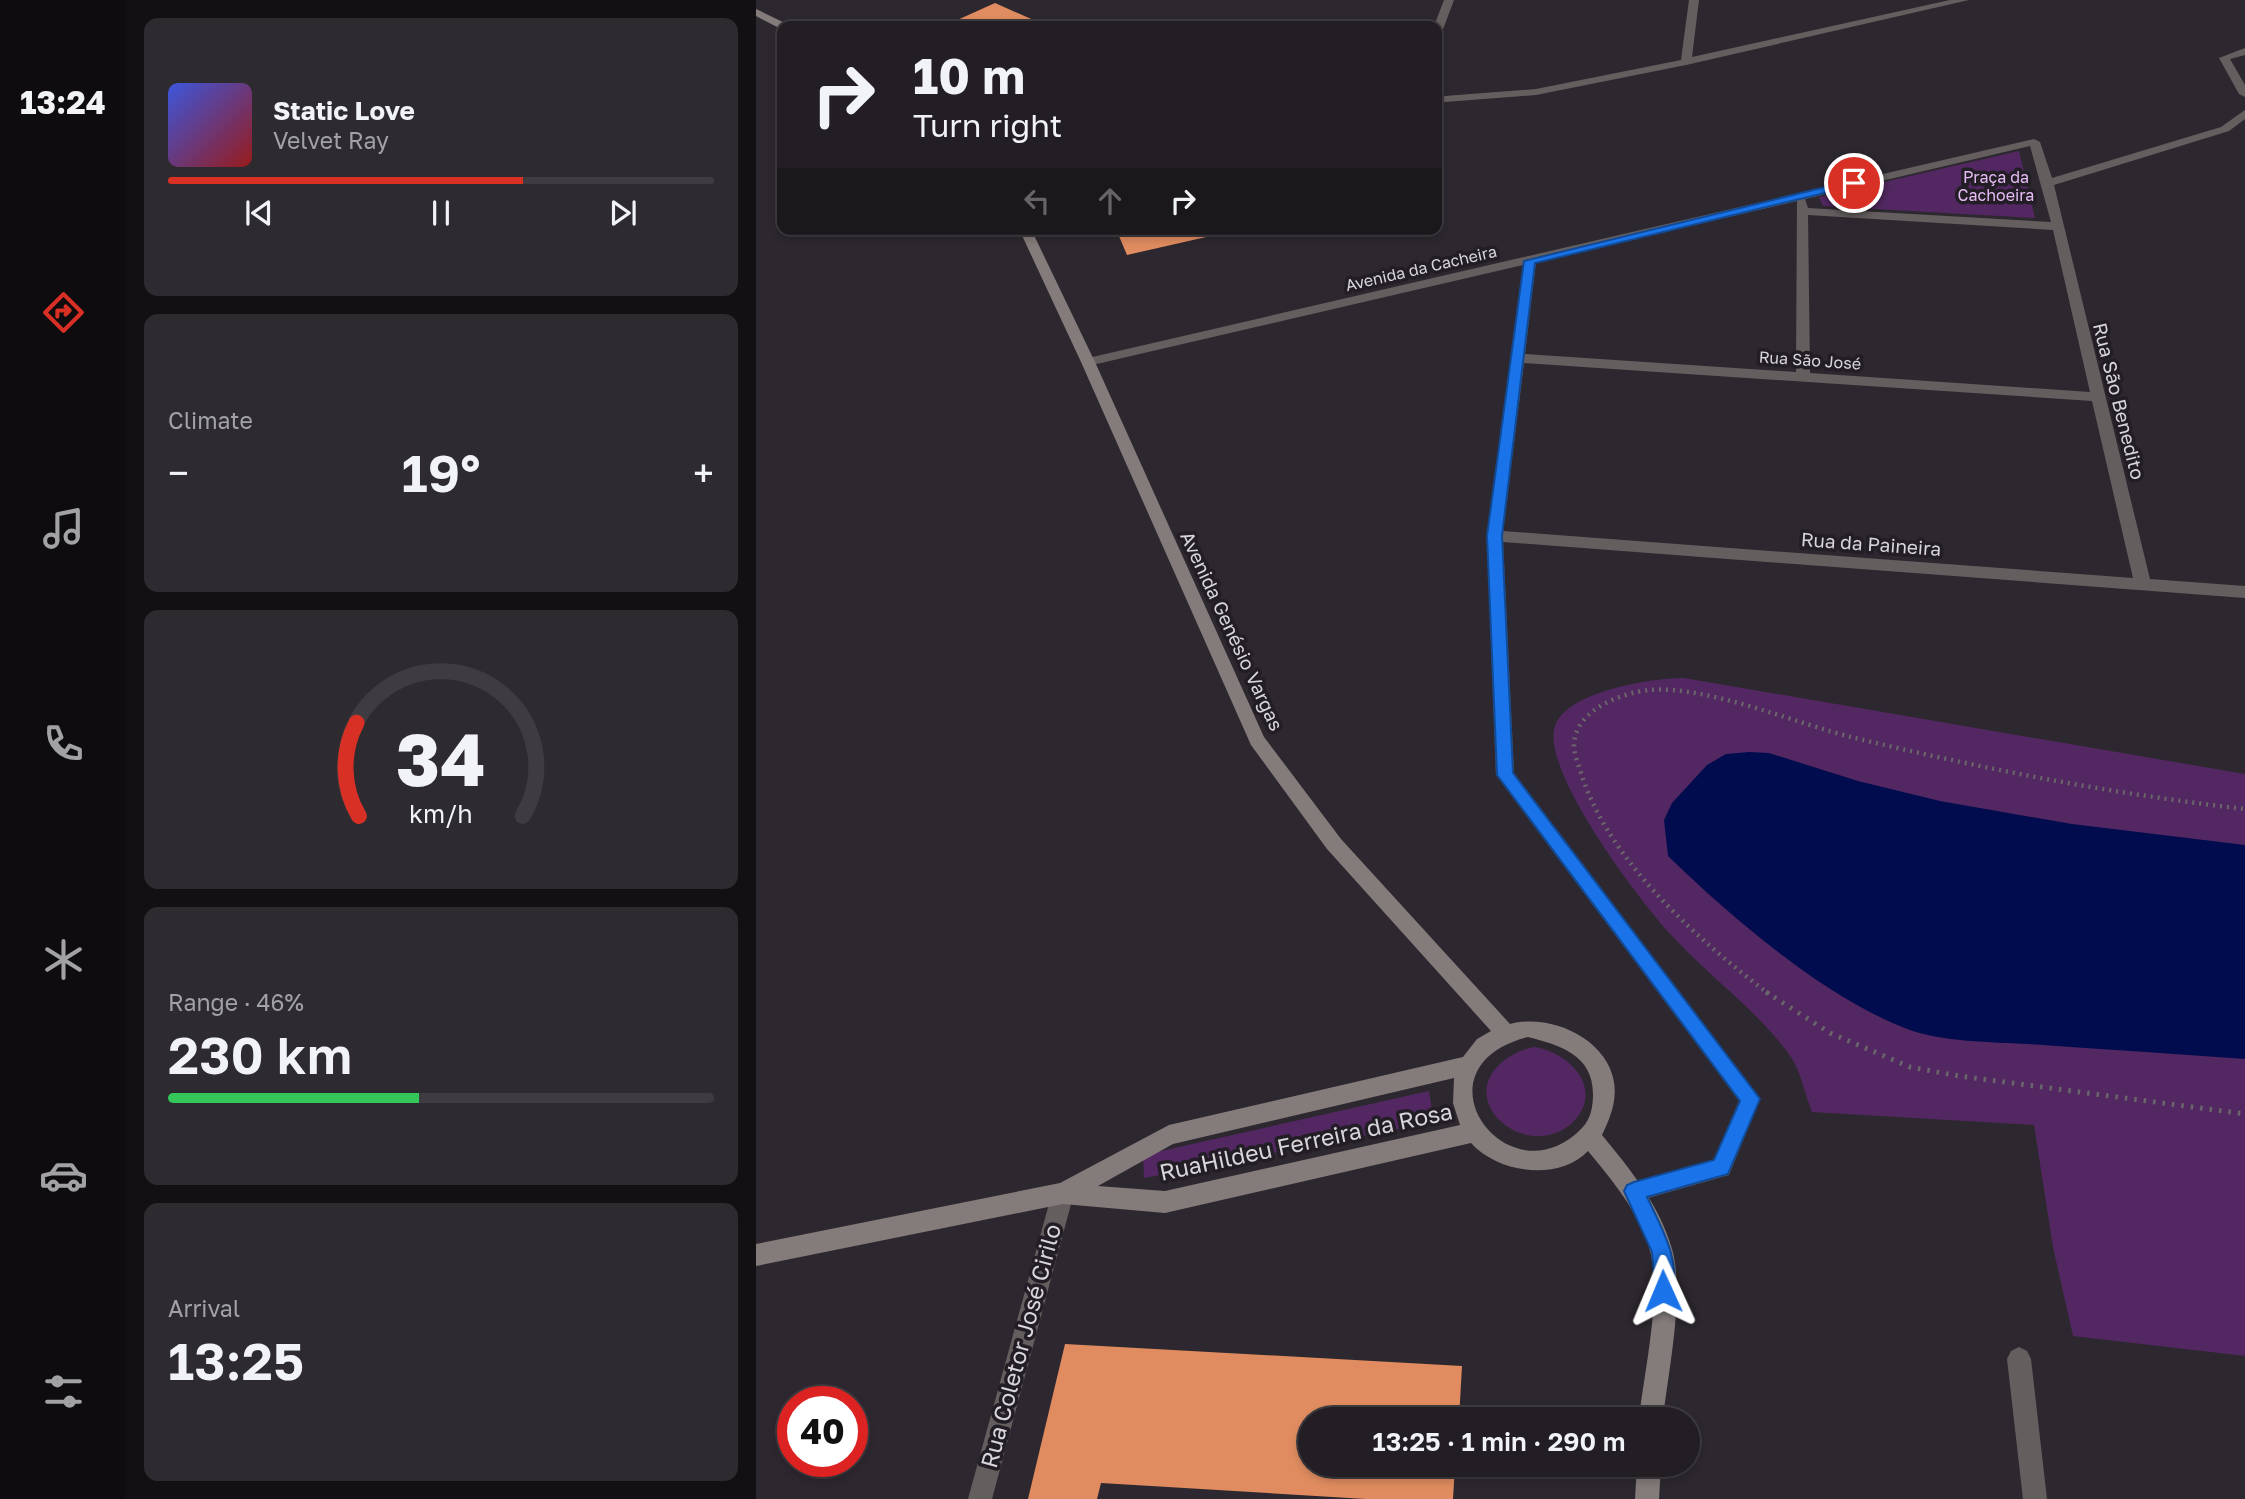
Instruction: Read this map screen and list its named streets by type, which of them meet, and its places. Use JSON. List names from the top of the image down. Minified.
{"streets":{"street":["Avenida da Cacheira","Rua São José","Rua São Benedito","Rua da Paineira","Avenida Genésio Vargas","RuaHildeu Ferreira da Rosa","Rua Coletor José Cirilo"]},"crossings":[["Avenida da Cacheira","Avenida Genésio Vargas"],["Rua São José","Rua São Benedito"],["Rua São Benedito","Rua da Paineira"],["Avenida Genésio Vargas","RuaHildeu Ferreira da Rosa"],["RuaHildeu Ferreira da Rosa","Rua Coletor José Cirilo"]],"parks":["Praça da Cachoeira"],"page":{"tabs":"13:24","turn":["10 m","Turn right"],"song":["Static Love","Velvet Ray"],"tile":["Climate",["Range · 46%","230 km"],["Arrival","13:25"]],"heat":["−","19°","+"],"limit":"40","trip":"13:25 · 1 min · 290 m","gauge":["34","km/h"]}}
